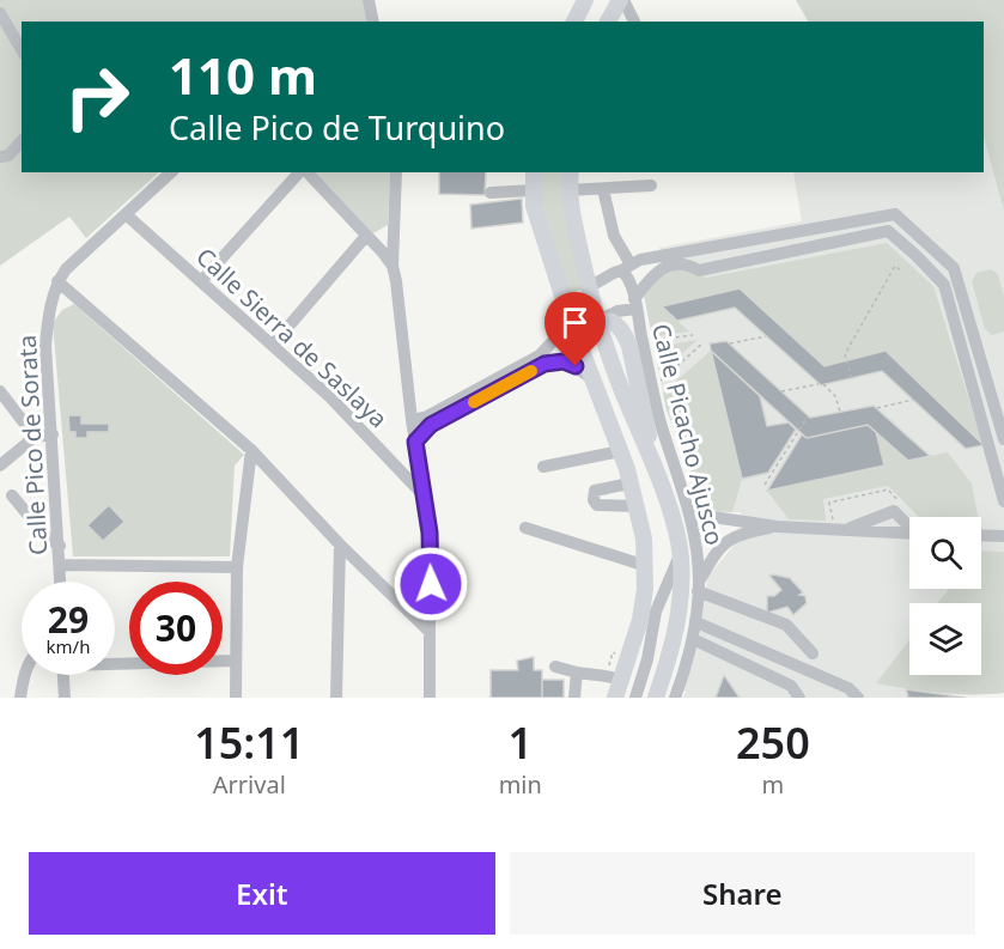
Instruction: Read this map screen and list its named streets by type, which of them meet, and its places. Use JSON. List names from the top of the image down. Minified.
{"streets":{"street":["Calle Sierra de Saslaya","Calle Picacho Ajusco","Calle Pico de Sorata"]},"crossings":[["Calle Sierra de Saslaya","Calle Pico de Sorata"]],"page":{"turn":["110 m","Calle Pico de Turquino"],"speed":"29 km/h","limit":"30","eta":["15:11","Arrival","1","min","250","m"],"buttons":["Exit","Share"]}}
